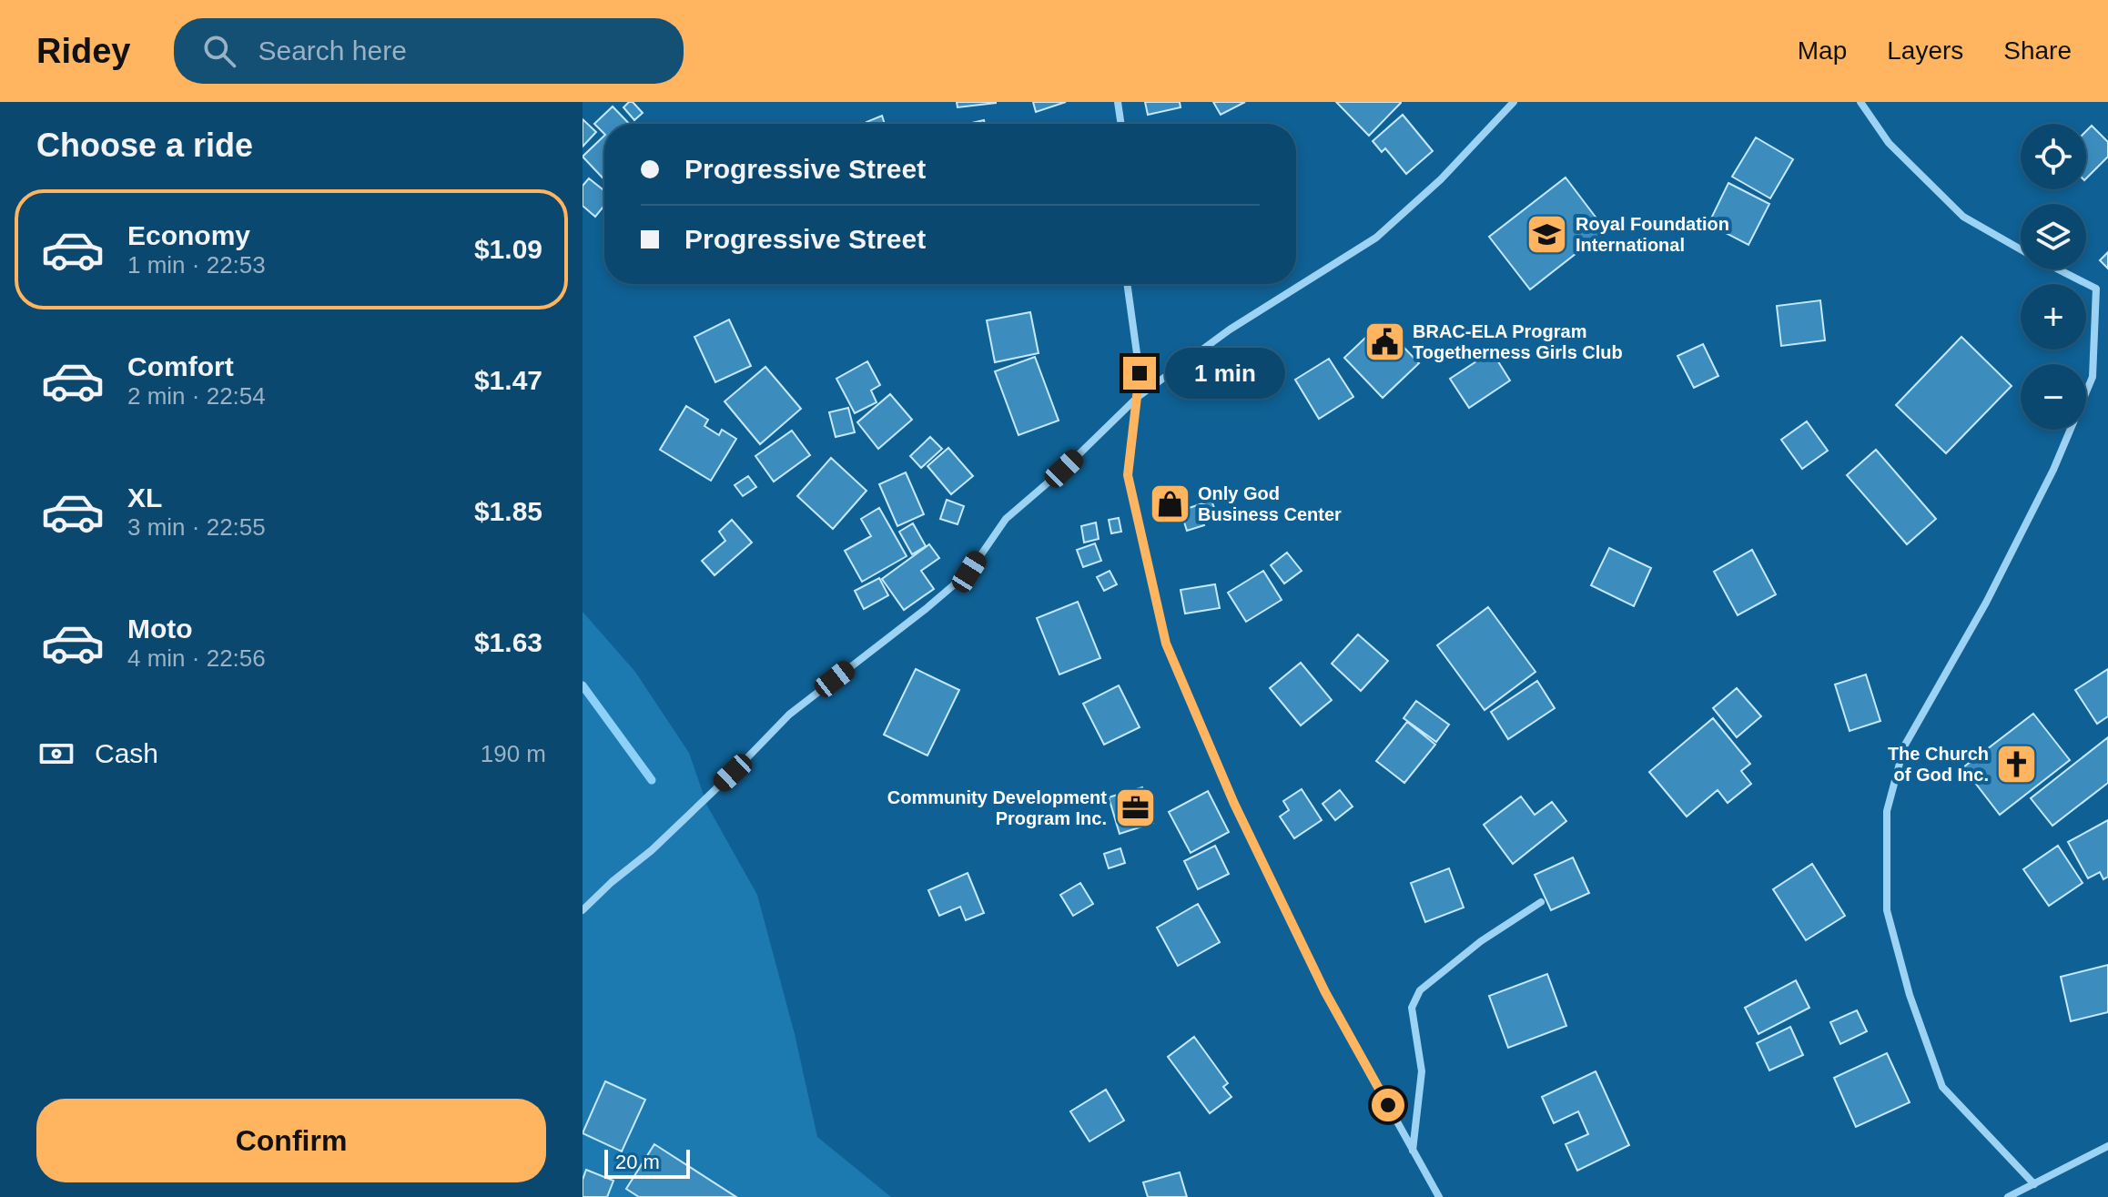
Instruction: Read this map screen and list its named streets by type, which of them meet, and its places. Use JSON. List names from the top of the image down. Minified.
{"places":{"school or university":["Royal Foundation International"],"public building":["BRAC-ELA Program Togetherness Girls Club"],"shop":["Only God Business Center"],"church":["The Church of God Inc."],"office":["Community Development Program Inc."]},"scale_bar":"20 m","page":{"header":"Ridey","search":"Search here","nav":["Map","Layers","Share"],"heading":"Choose a ride","map_buttons":["+","−"],"banner":["Progressive Street","Progressive Street"],"list":[{"name":"Economy","note":"1 min · 22:53","value":"$1.09"},{"name":"Comfort","note":"2 min · 22:54","value":"$1.47"},{"name":"XL","note":"3 min · 22:55","value":"$1.85"},{"name":"Moto","note":"4 min · 22:56","value":"$1.63"}],"bubble":"1 min","pay":["Cash","190 m"],"buttons":"Confirm","scale":"20 m"}}
